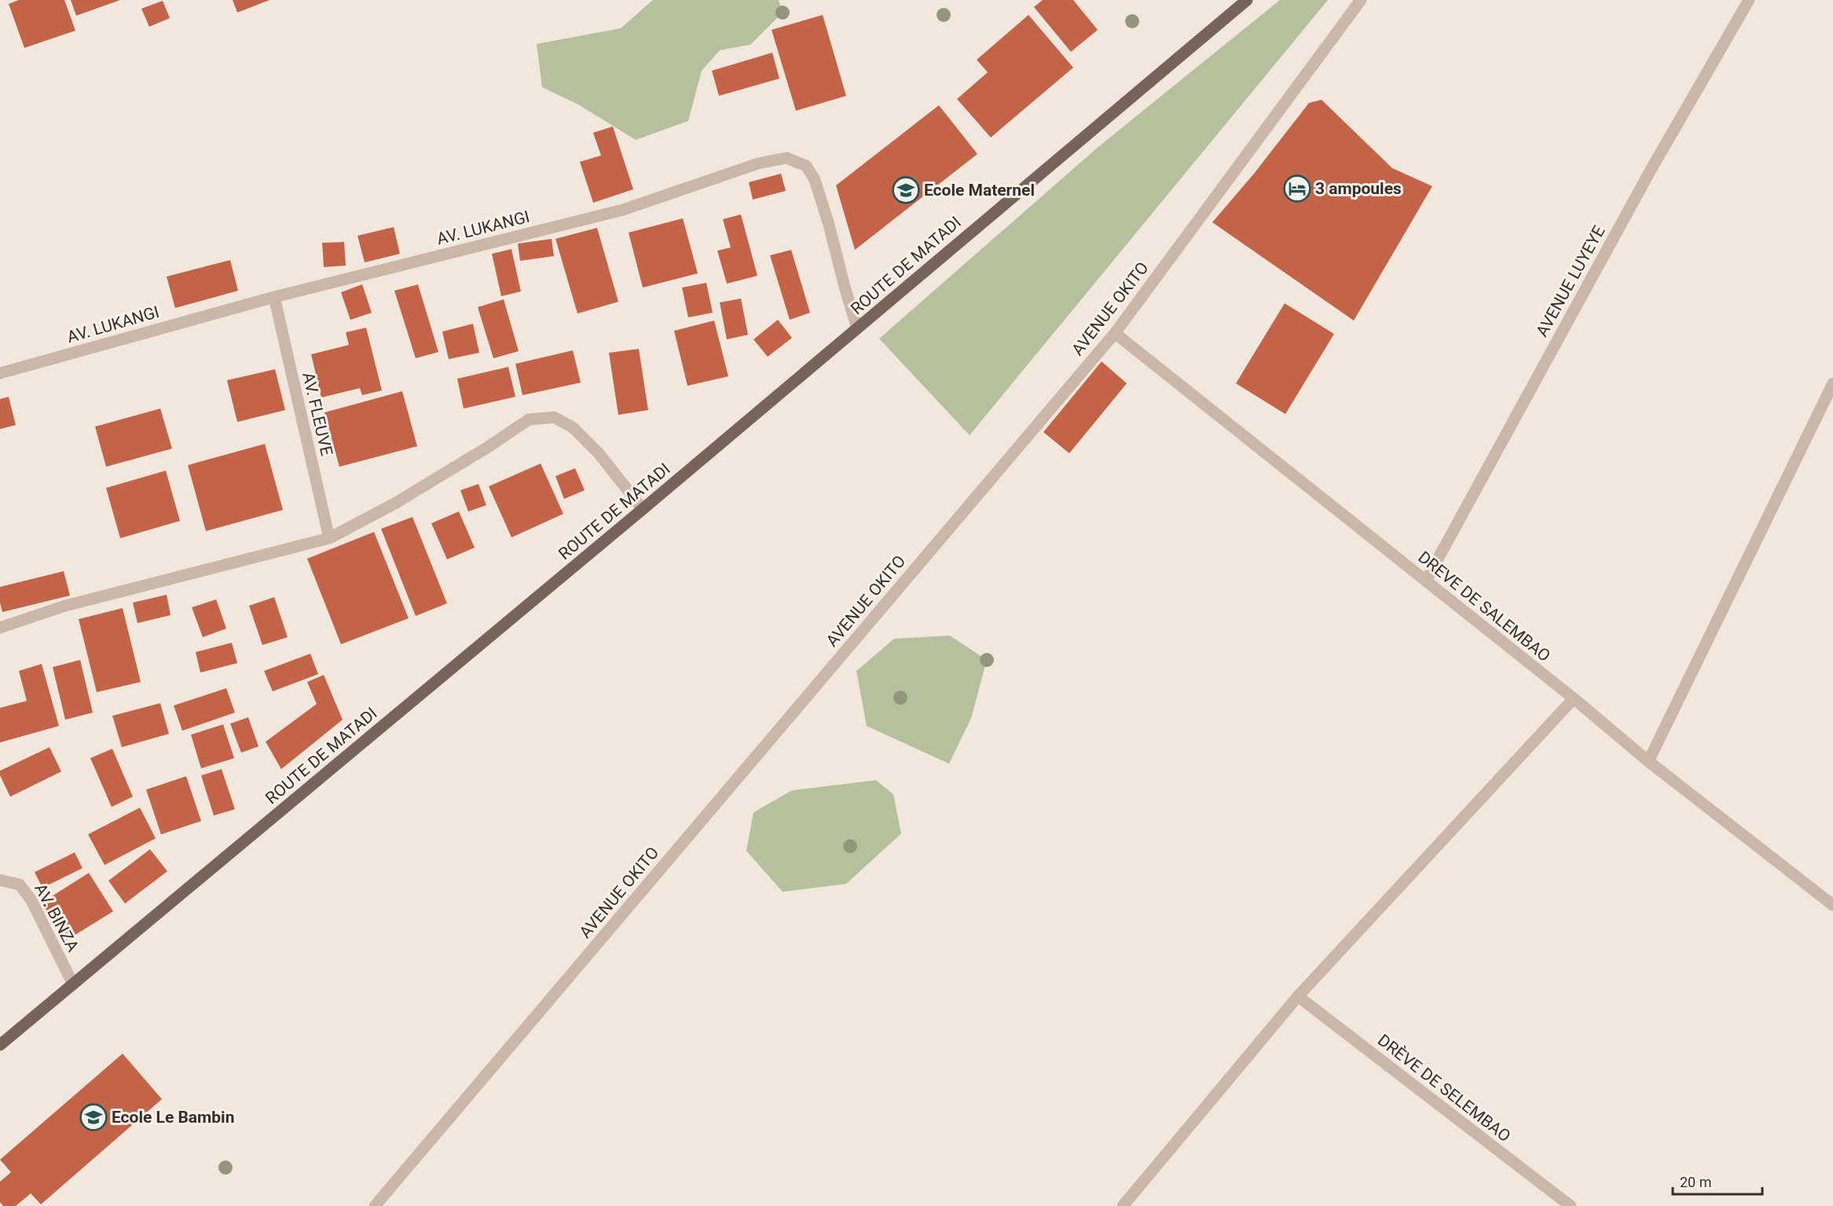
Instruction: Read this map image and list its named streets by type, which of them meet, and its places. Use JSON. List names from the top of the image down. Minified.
{"streets":{"main road":["ROUTE DE MATADI"],"street":["AV. LUKANGI","AVENUE LUYEYE","AVENUE OKITO","AV. FLEUVE","DREVE DE SALEMBAO","AV. BINZA","DRÈVE DE SELEMBAO"]},"crossings":[["AV. LUKANGI","ROUTE DE MATADI"],["AV. LUKANGI","AV. FLEUVE"],["ROUTE DE MATADI","AV. BINZA"],["AVENUE LUYEYE","DREVE DE SALEMBAO"],["AVENUE OKITO","DREVE DE SALEMBAO"]],"places":{"hotel":["3 ampoules"],"school or university":["Ecole Maternel","Ecole Le Bambin"]},"scale_bar":"20 m"}
